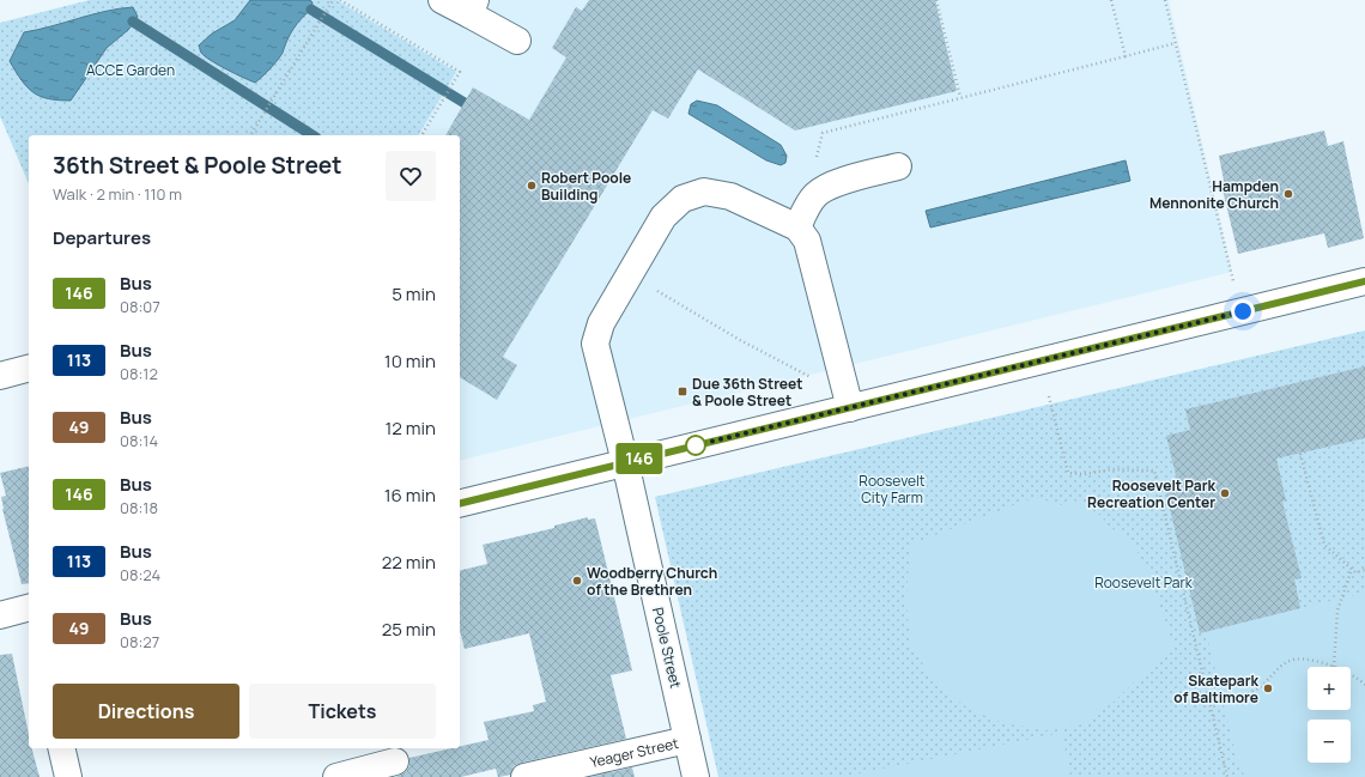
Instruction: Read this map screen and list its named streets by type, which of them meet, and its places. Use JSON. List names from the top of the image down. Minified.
{"streets":{"street":["Poole Street","Yeager Street"]},"crossings":[["Poole Street","Yeager Street"]],"parks":["ACCE Garden","Roosevelt City Farm","Roosevelt Park"],"places":{"other":["Robert Poole Building","Hampden Mennonite Church","Roosevelt Park Recreation Center","Woodberry Church of the Brethren","Skatepark of Baltimore"],"transit":["Due 36th Street & Poole Street"]},"lines":["bus line 146"],"page":{"on_map":"146","heading":[["36th Street & Poole Street","Walk · 2 min · 110 m"],"Departures"],"list":[{"mark":"146","name":"Bus","note":"08:07","value":"5 min"},{"mark":"113","name":"Bus","note":"08:12","value":"10 min"},{"mark":"49","name":"Bus","note":"08:14","value":"12 min"},{"mark":"146","name":"Bus","note":"08:18","value":"16 min"},{"mark":"113","name":"Bus","note":"08:24","value":"22 min"},{"mark":"49","name":"Bus","note":"08:27","value":"25 min"}],"map_buttons":["+","−"],"buttons":["Directions","Tickets"]}}
